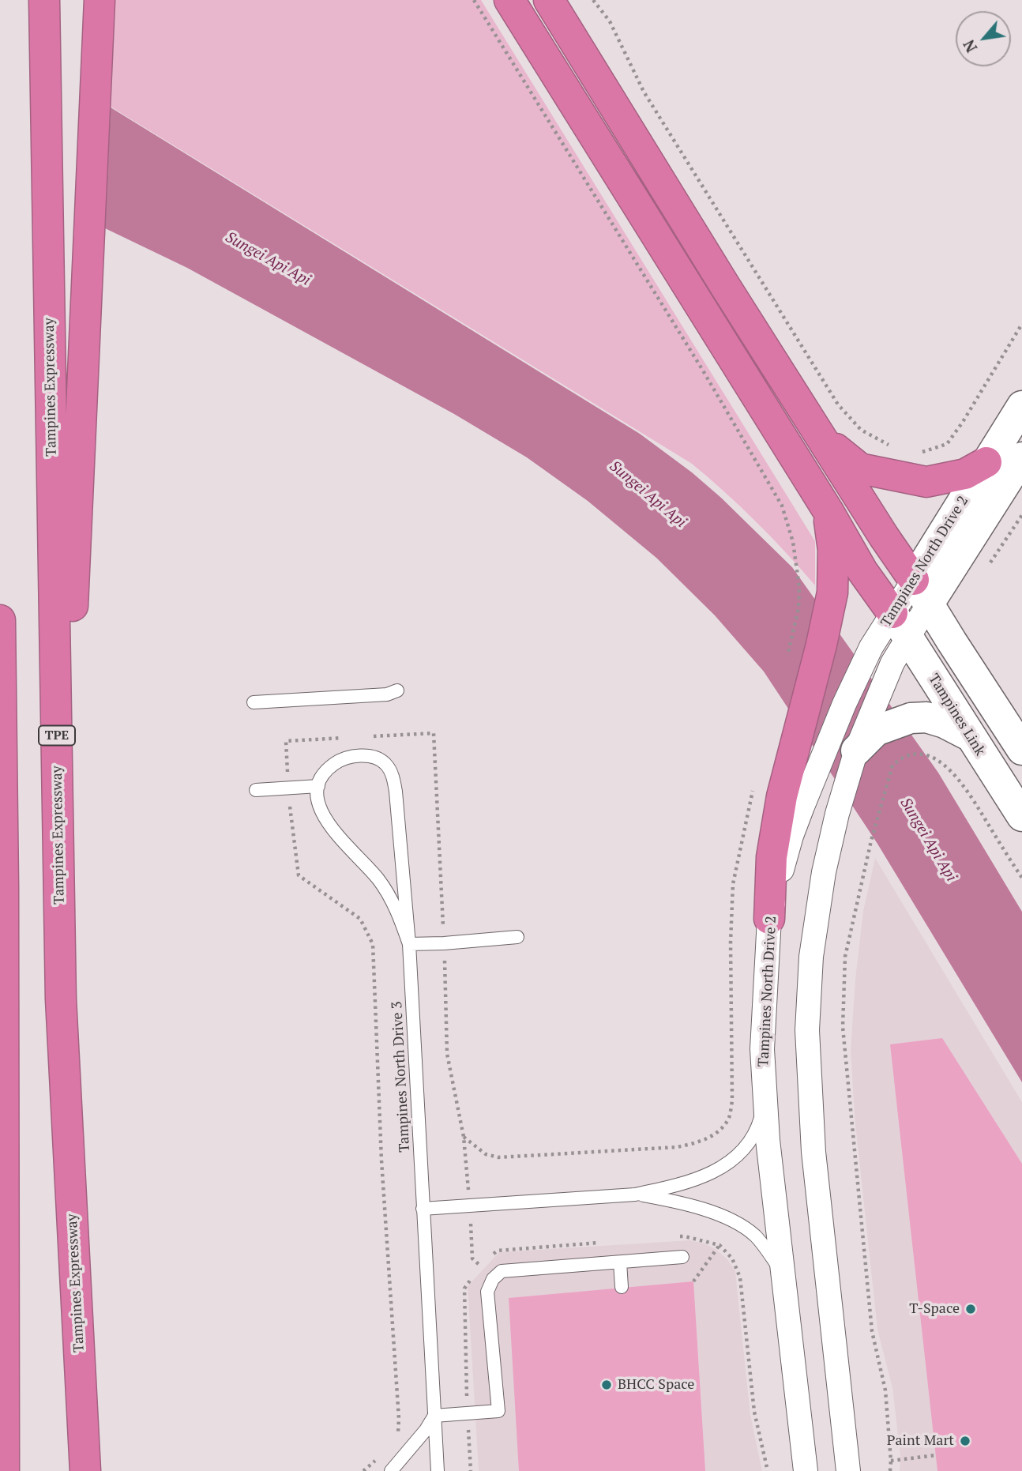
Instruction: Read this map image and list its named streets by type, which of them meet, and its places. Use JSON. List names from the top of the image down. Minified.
{"streets":{"highway":["Tampines Expressway","TPE"],"street":["Tampines North Drive 2","Tampines Link"],"lane":["Tampines North Drive 3"]},"crossings":[["Tampines North Drive 2","Tampines Link"]],"water":["Sungei Api Api"],"places":["T-Space","BHCC Space","Paint Mart"],"north":"bottom left"}
